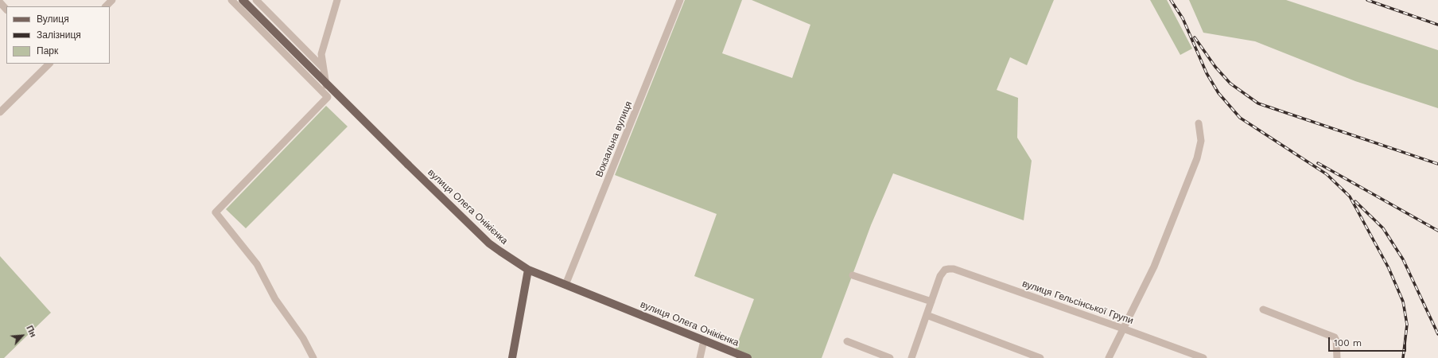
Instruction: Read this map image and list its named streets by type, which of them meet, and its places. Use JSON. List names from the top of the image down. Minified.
{"streets":{"main road":["вулиця Олега Онікієнка"],"street":["Вокзальна вулиця","вулиця Гельсінської Групи"]},"crossings":[["Вокзальна вулиця","вулиця Олега Онікієнка"]],"legend":["Вулиця","Залізниця","Парк"],"scale_bar":"100 m","north":"top right"}
